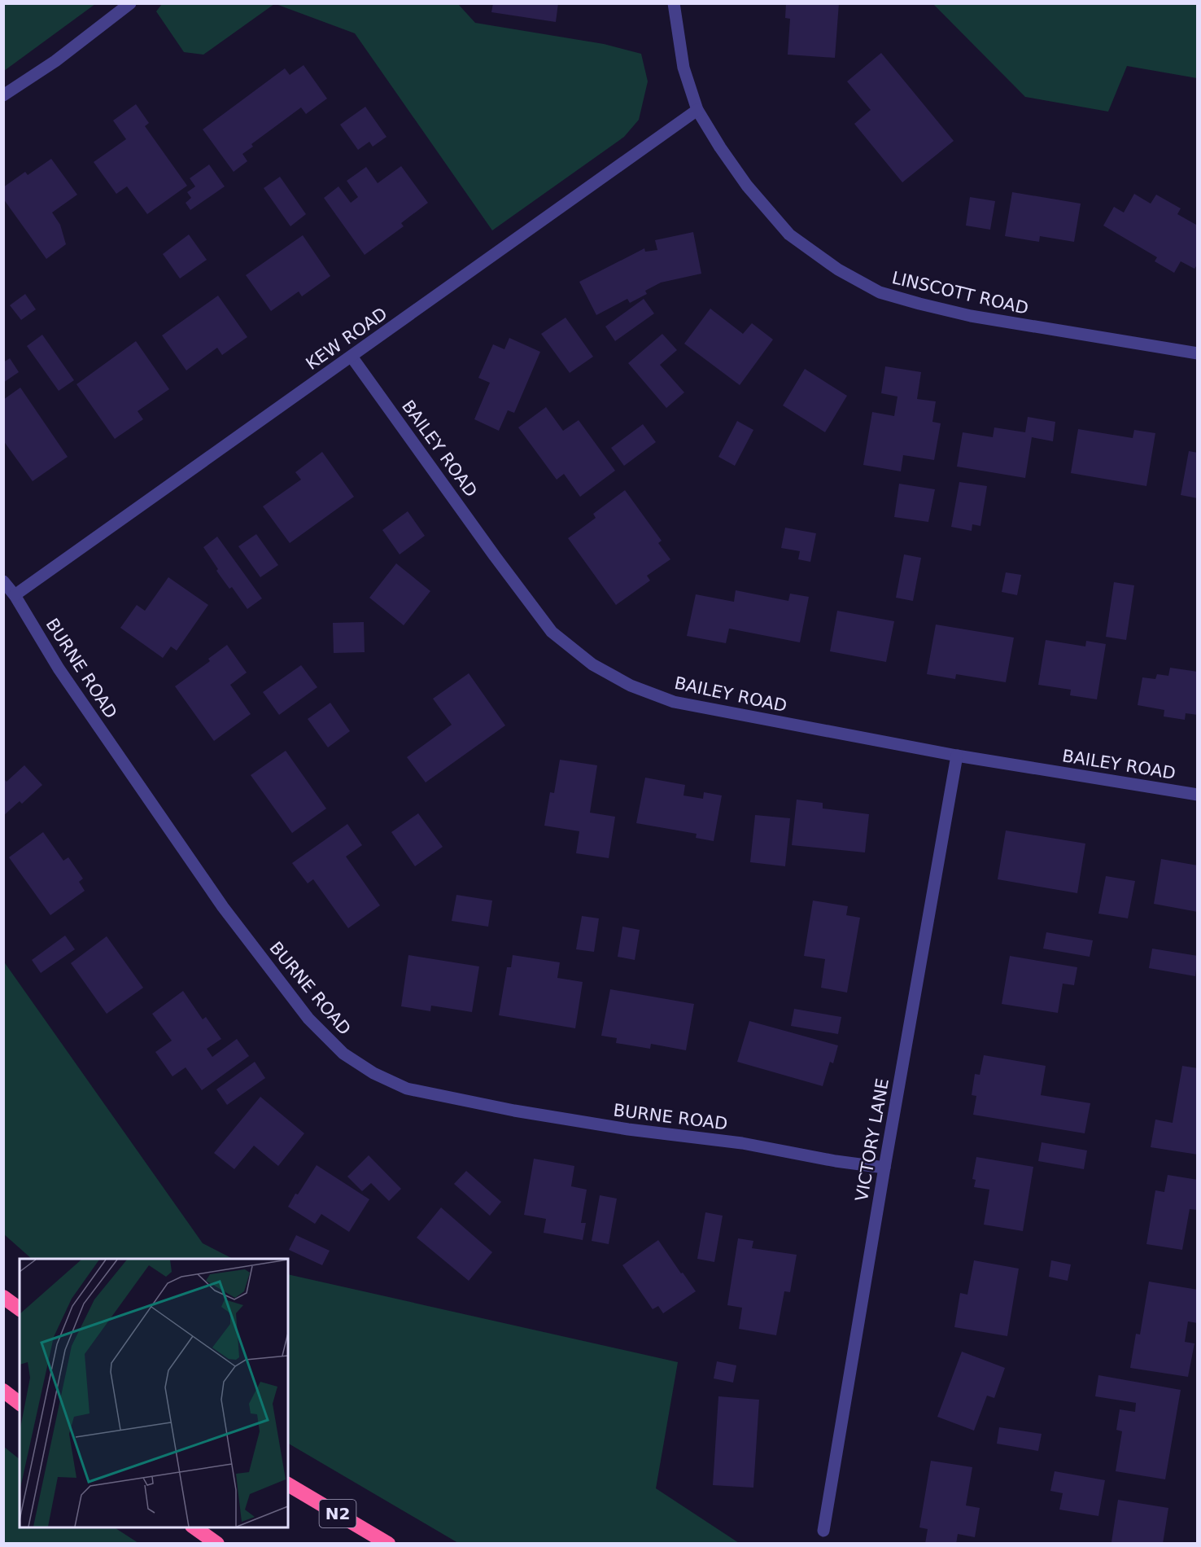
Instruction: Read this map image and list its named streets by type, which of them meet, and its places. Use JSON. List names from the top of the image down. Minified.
{"streets":{"highway":["N2"],"street":["LINSCOTT ROAD","KEW ROAD","BAILEY ROAD","BURNE ROAD","VICTORY LANE"]},"crossings":[["LINSCOTT ROAD","KEW ROAD"],["KEW ROAD","BAILEY ROAD"],["KEW ROAD","BURNE ROAD"],["BAILEY ROAD","VICTORY LANE"],["BURNE ROAD","VICTORY LANE"]]}
